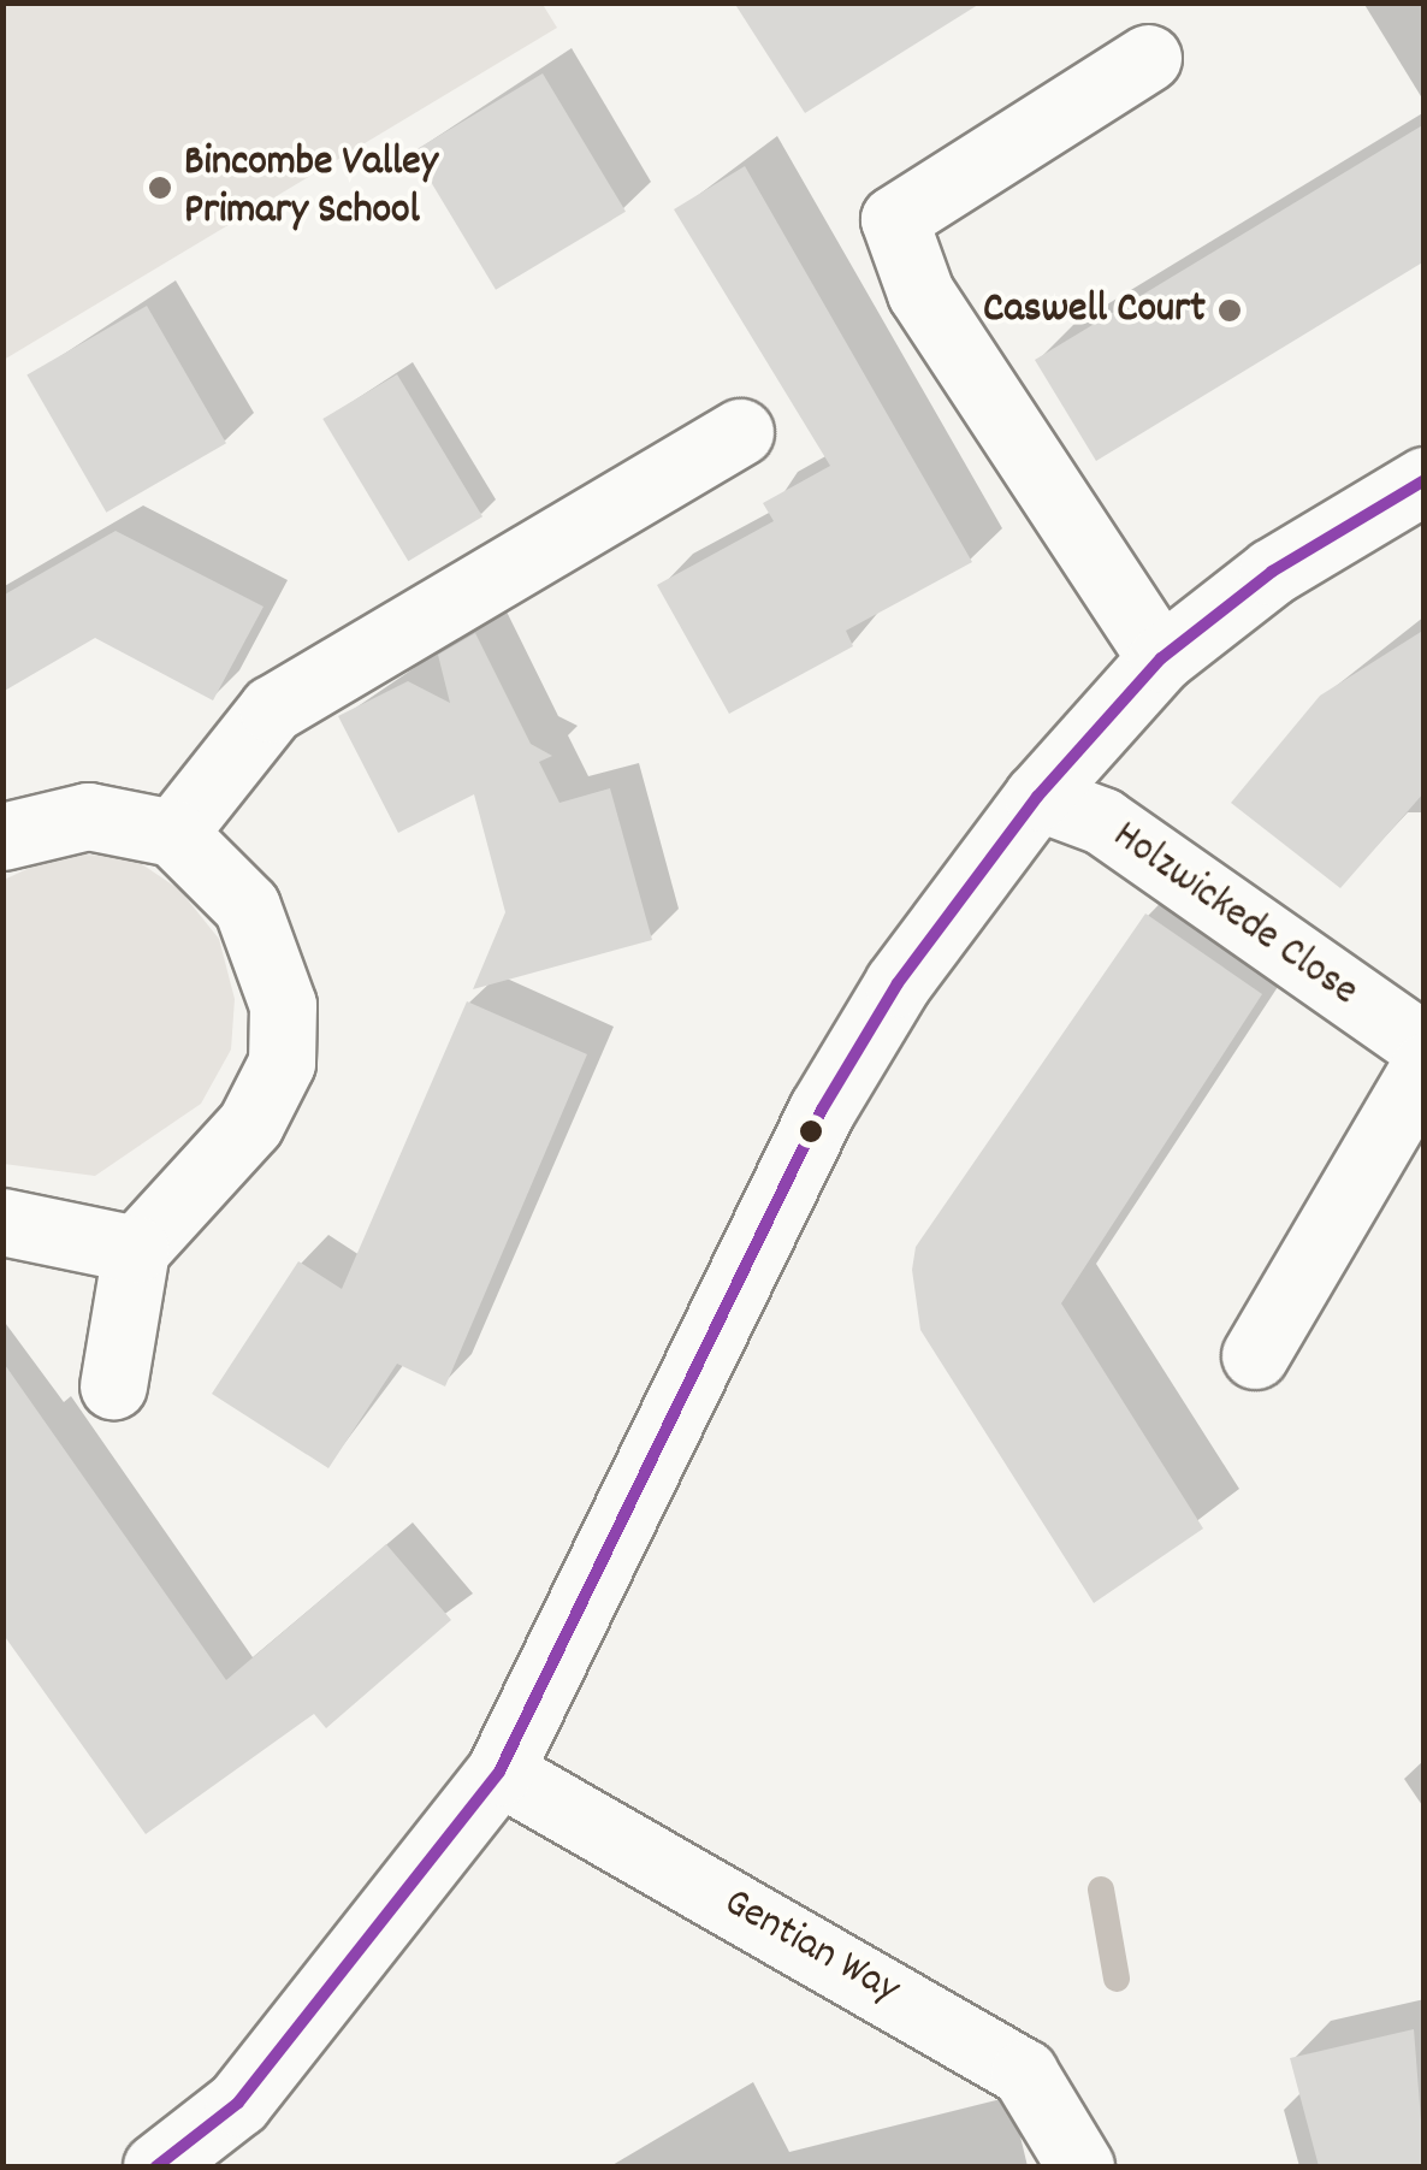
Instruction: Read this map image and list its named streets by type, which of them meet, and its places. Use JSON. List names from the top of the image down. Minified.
{"streets":{"street":["Holzwickede Close","Gentian Way"]},"places":["Bincombe Valley Primary School","Caswell Court"]}
